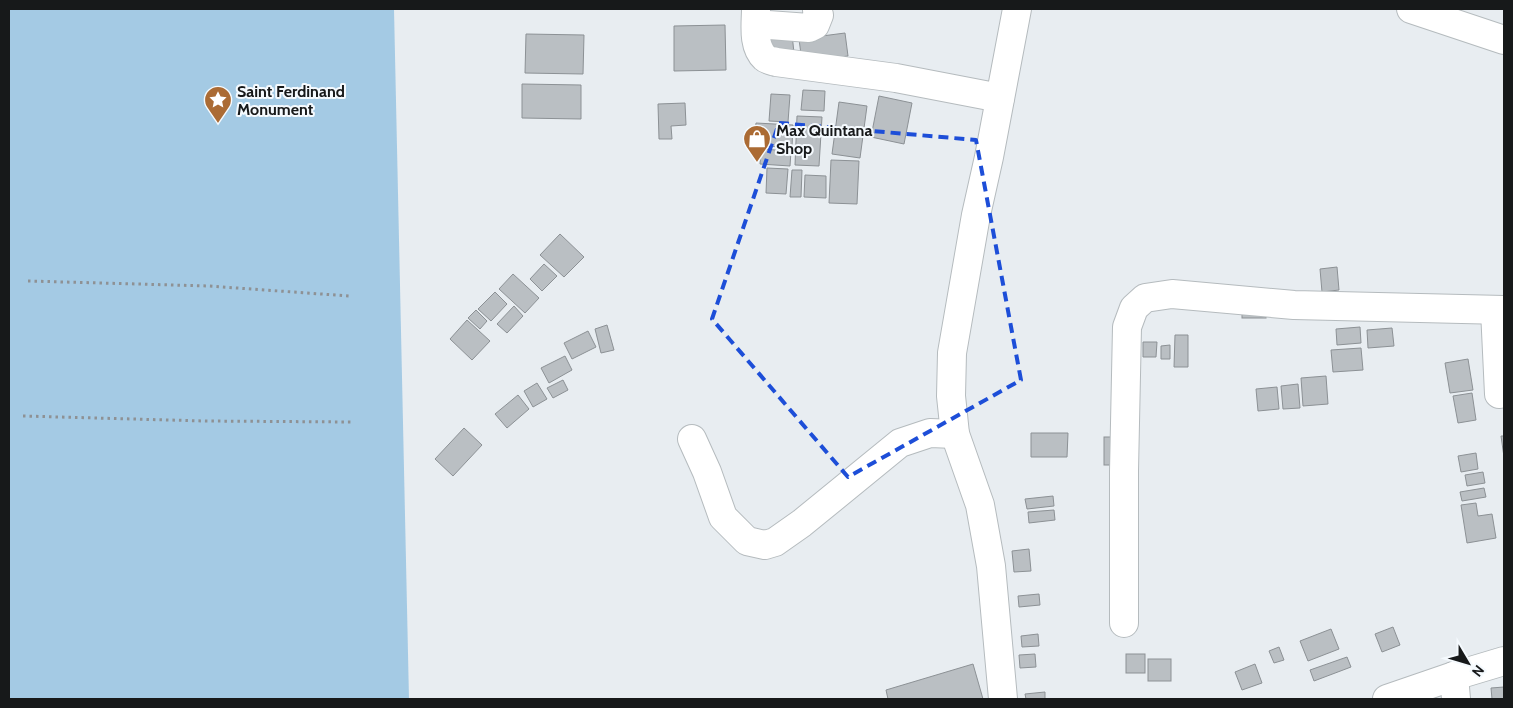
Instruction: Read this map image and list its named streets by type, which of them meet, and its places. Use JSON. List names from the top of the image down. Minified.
{"places":{"place":["Saint Ferdinand Monument"],"shop":["Max Quintana Shop"]},"north":"bottom right"}
